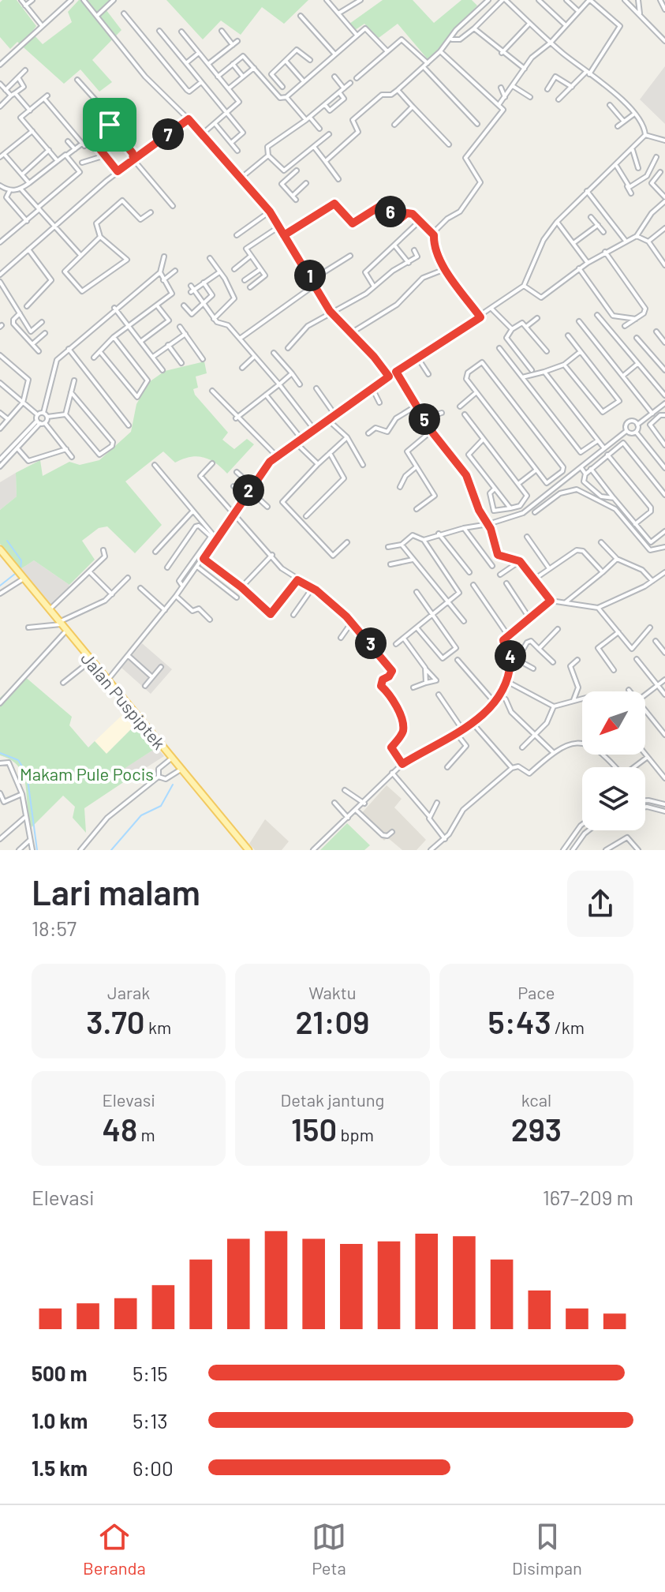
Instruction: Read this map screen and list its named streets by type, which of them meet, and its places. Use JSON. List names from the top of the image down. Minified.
{"streets":{"main road":["Jalan Puspiptek"]},"parks":["Makam Pule Pocis"],"north":"bottom left","page":{"pins":["7","6","1","5","2","3","4"],"heading":["Lari malam","18:57"],"stats":[["Jarak","3.70 km"],["Waktu","21:09"],["Pace","5:43 /km"],["Elevasi","48 m"],["Detak jantung","150 bpm"],["kcal","293"]],"chart":["Elevasi","167–209 m"],"list":[{"name":"500 m","note":"5:15"},{"name":"1.0 km","note":"5:13"},{"name":"1.5 km","note":"6:00"}],"tabs":["Beranda","Peta","Disimpan"]}}
